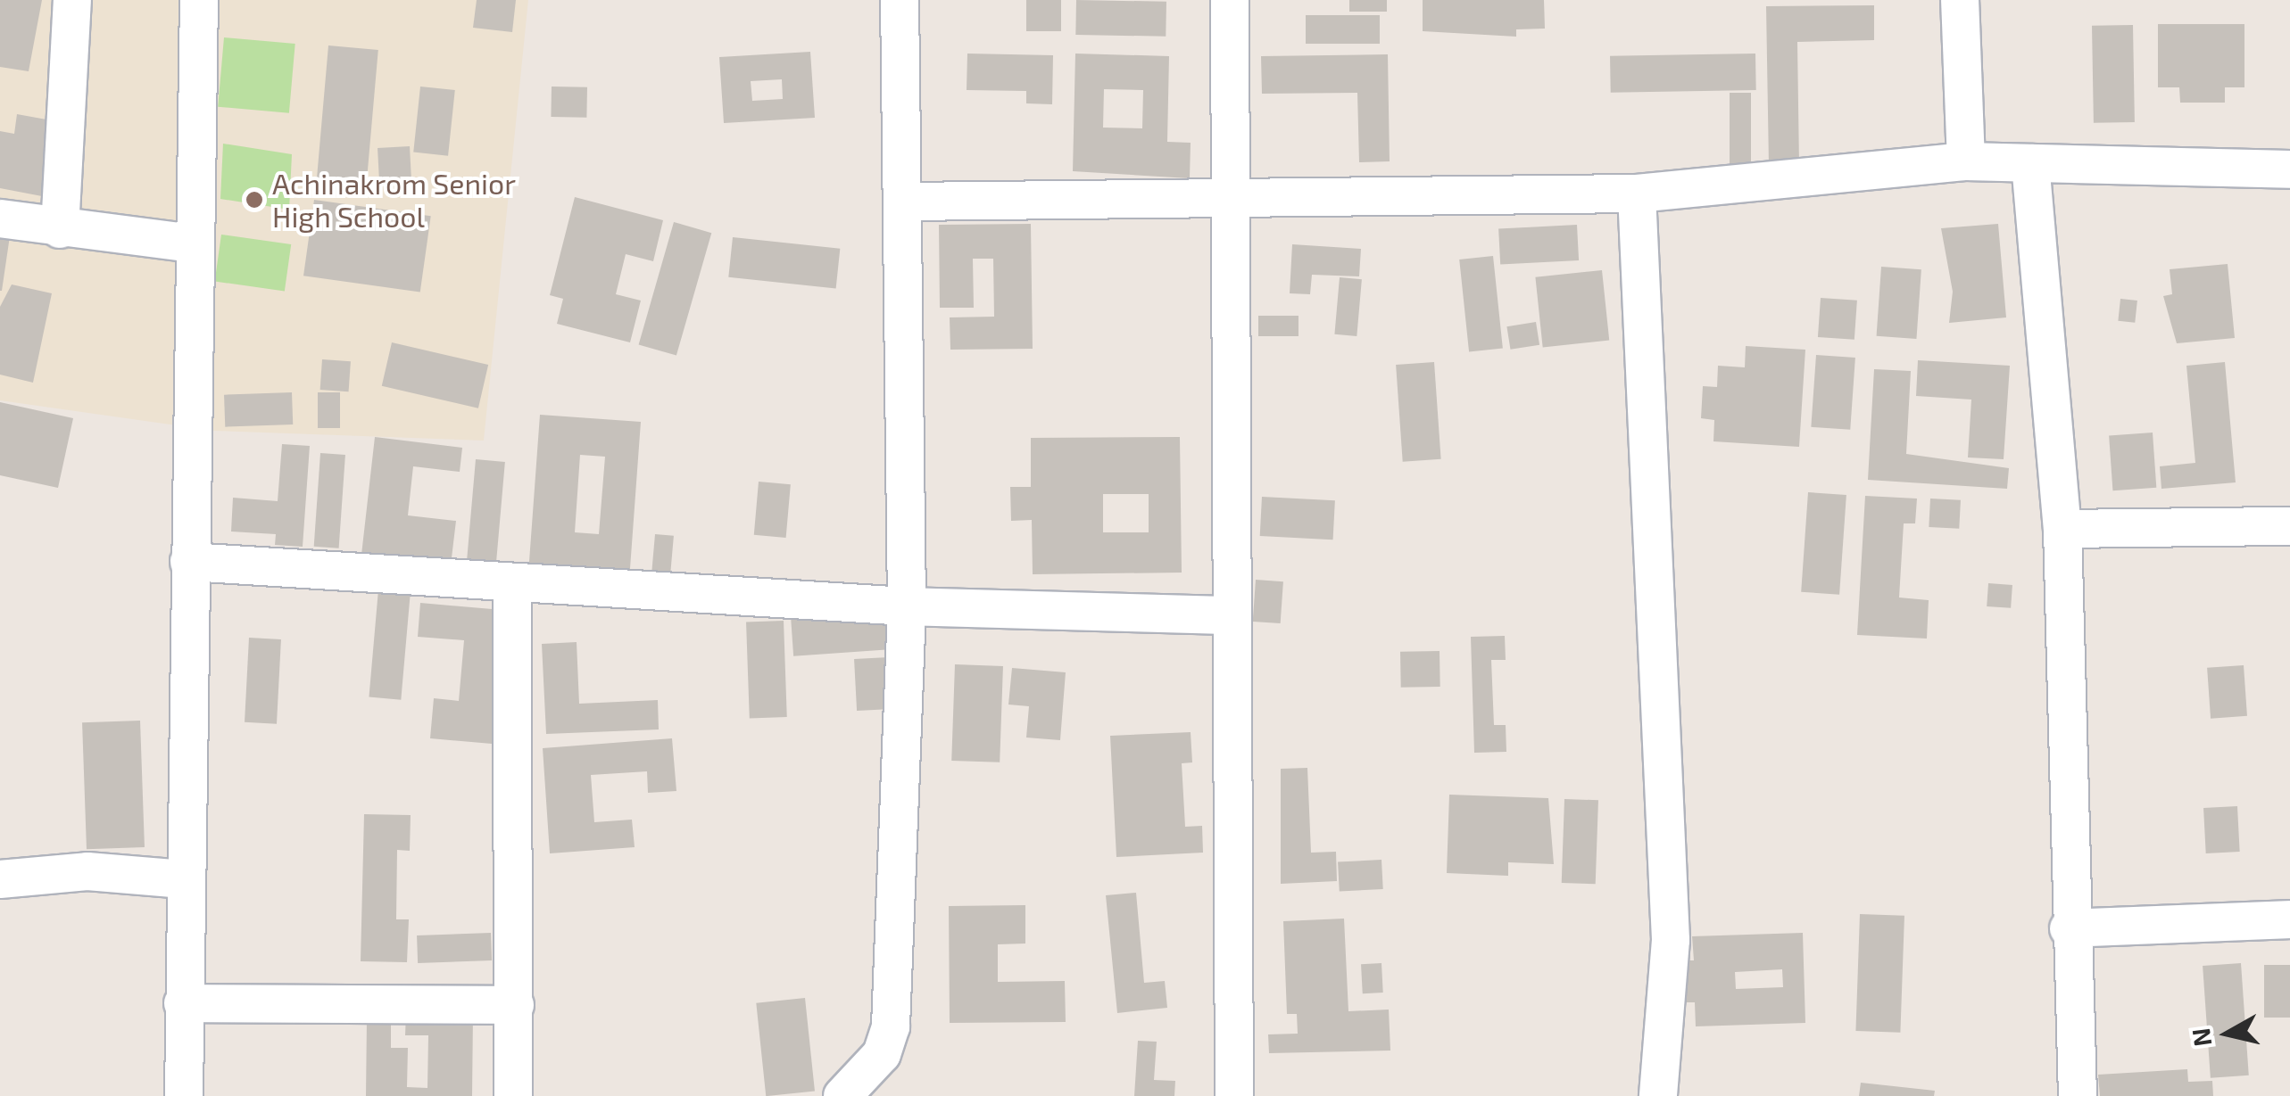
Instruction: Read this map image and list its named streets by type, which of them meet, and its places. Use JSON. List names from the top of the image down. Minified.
{"places":["Achinakrom Senior High School"],"north":"left"}
